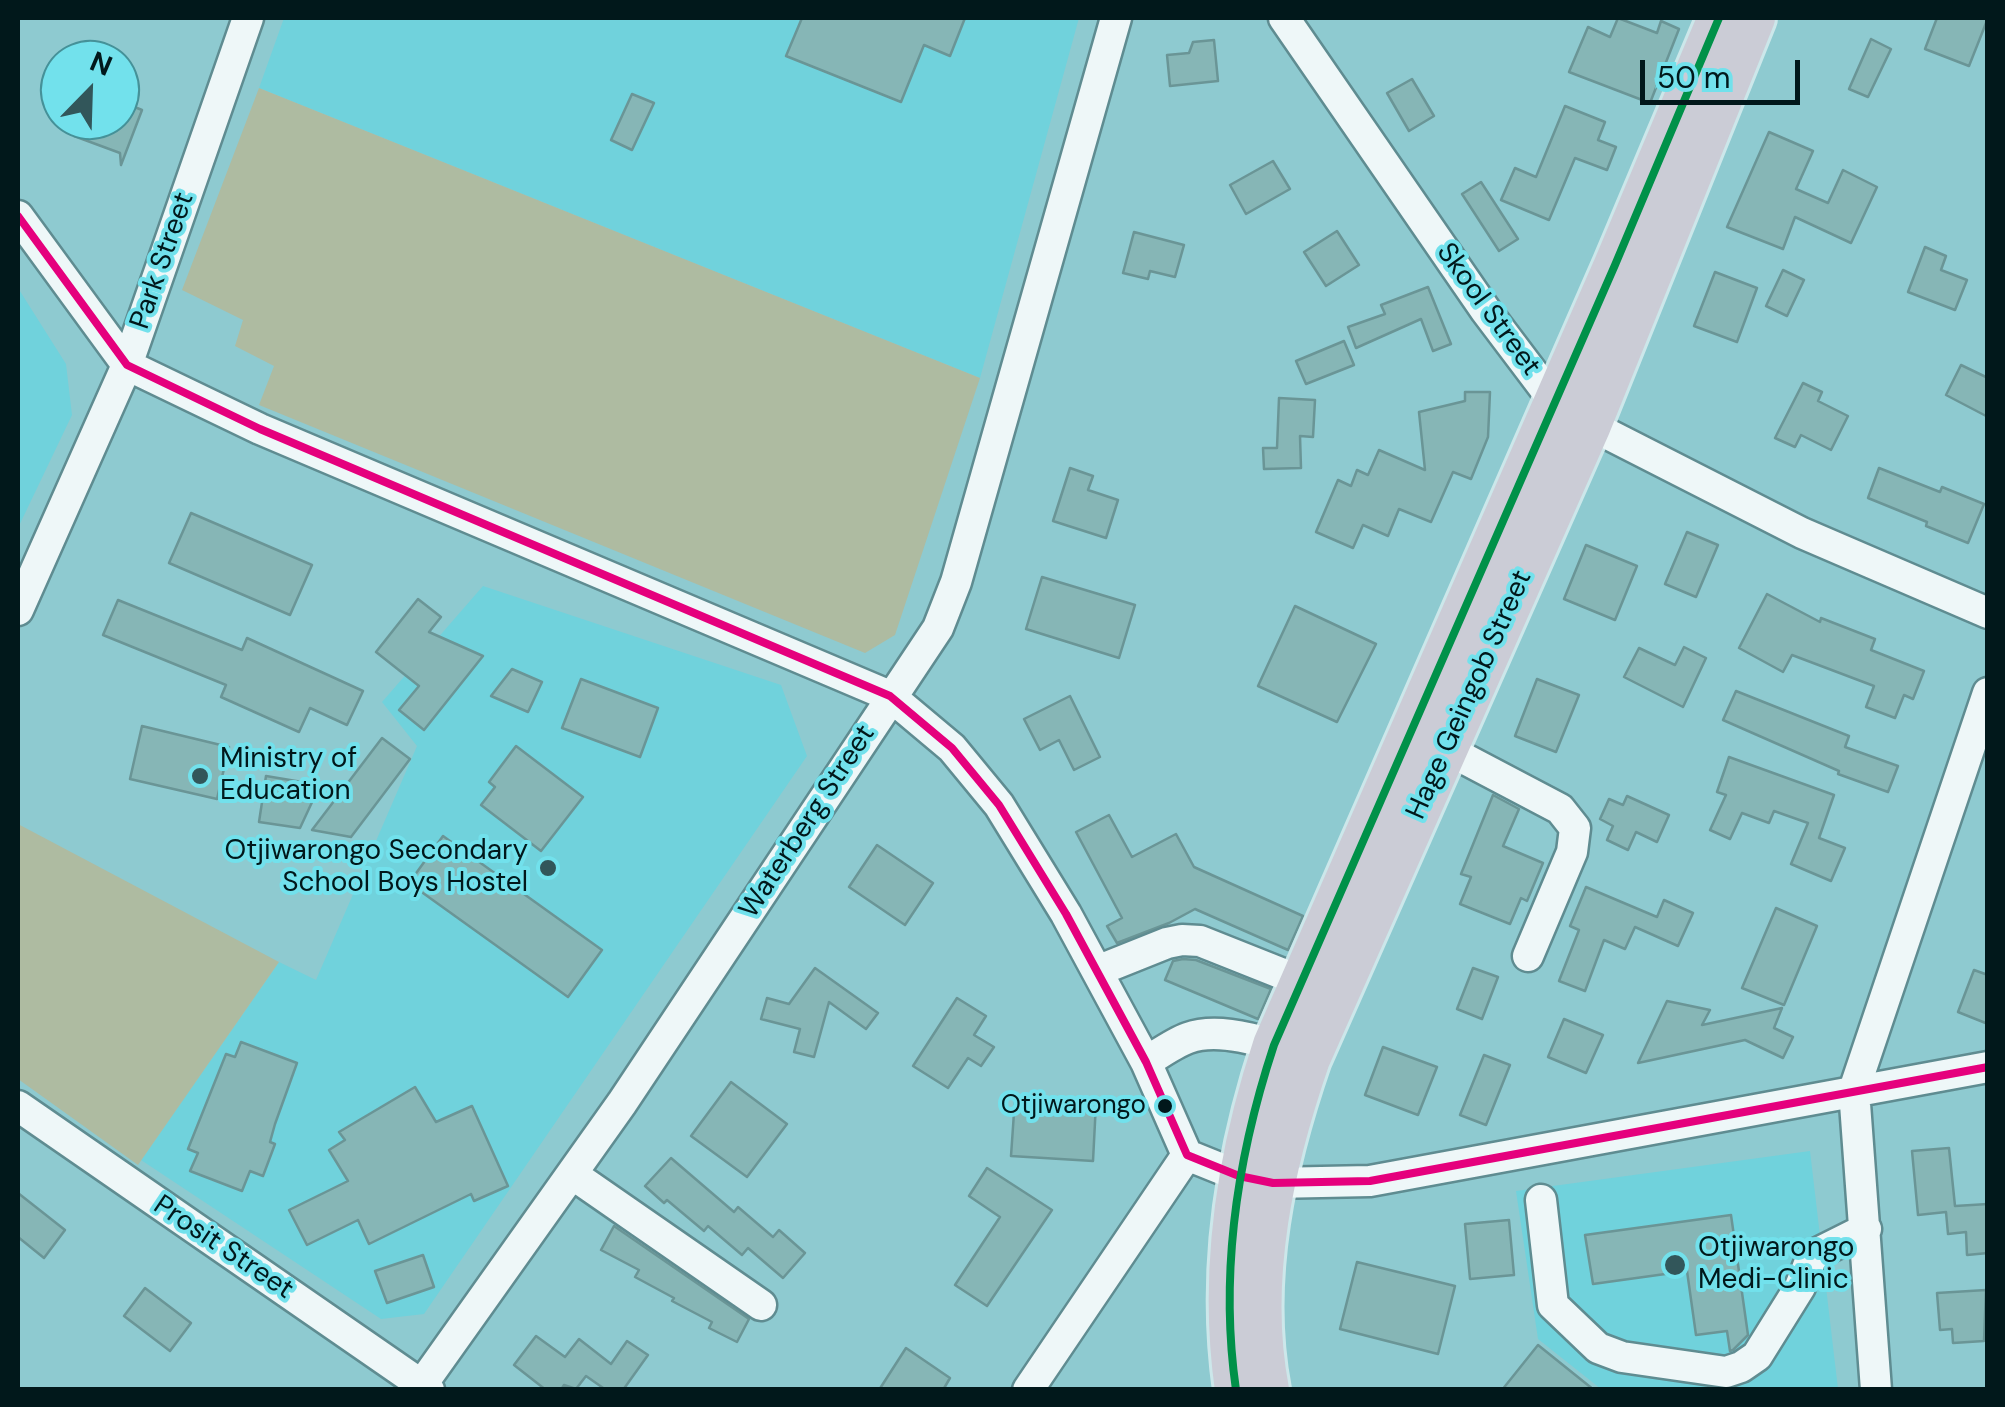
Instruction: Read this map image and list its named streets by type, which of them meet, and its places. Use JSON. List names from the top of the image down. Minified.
{"streets":{"highway":["Hage Geingob Street"],"street":["Park Street","Skool Street","Waterberg Street","Prosit Street"]},"crossings":[["Skool Street","Hage Geingob Street"],["Waterberg Street","Prosit Street"]],"places":["Ministry of Education","Otjiwarongo Secondary School Boys Hostel","Otjiwarongo","Otjiwarongo Medi-Clinic"],"scale_bar":"50 m","north":"top right"}
